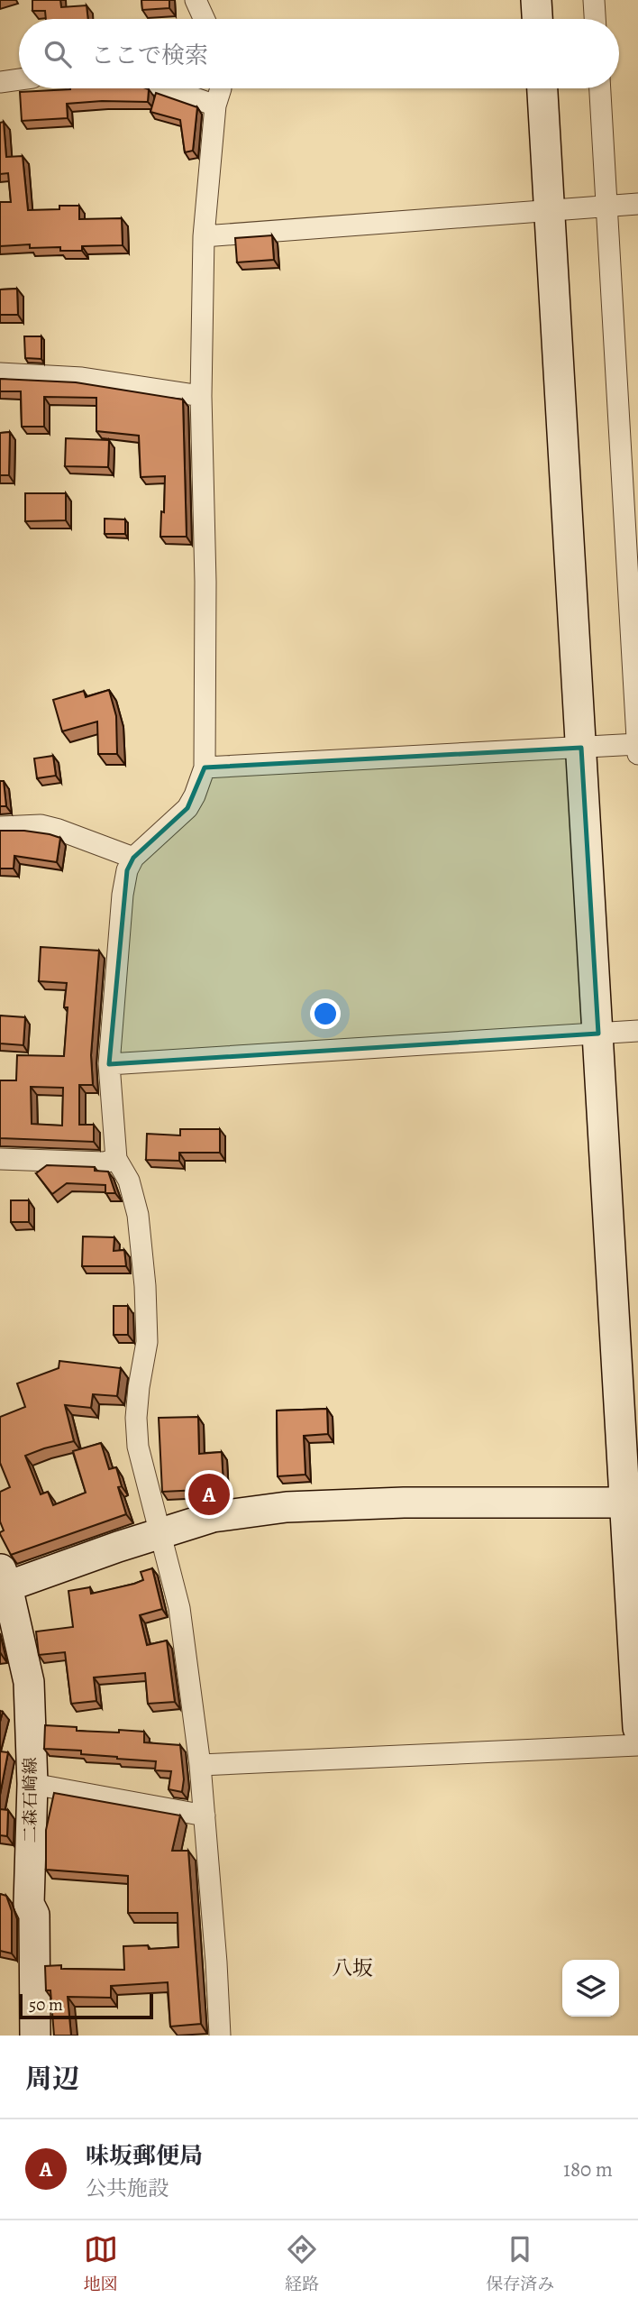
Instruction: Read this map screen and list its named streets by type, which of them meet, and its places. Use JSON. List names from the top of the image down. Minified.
{"streets":{"street":["二森石崎線"]},"districts":["八坂"],"scale_bar":"50 m","page":{"search":"ここで検索","pins":"A","scale":"50 m","heading":"周辺","list":[{"mark":"A","name":"味坂郵便局","note":"公共施設","value":"180 m"}],"nav":["地図","経路","保存済み"]}}
